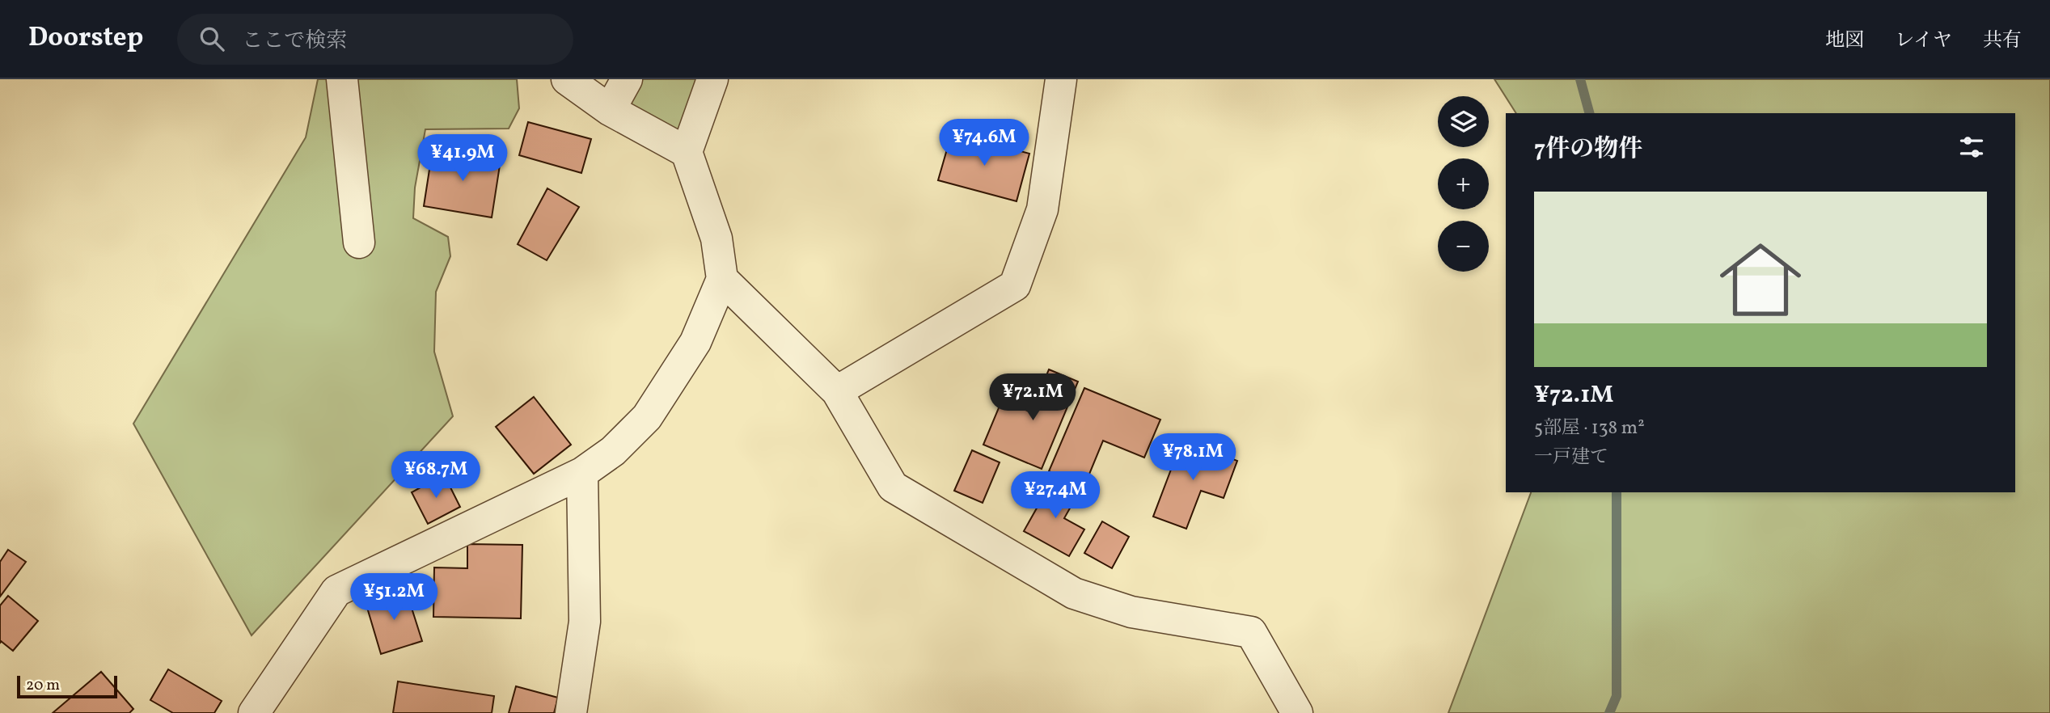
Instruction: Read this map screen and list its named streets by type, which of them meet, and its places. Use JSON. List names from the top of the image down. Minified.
{"scale_bar":"20 m","page":{"header":"Doorstep","search":"ここで検索","nav":["地図","レイヤ","共有"],"map_buttons":["+","−"],"heading":"7件の物件","price":["¥74.6M","¥41.9M","¥72.1M","¥78.1M","¥68.7M","¥27.4M","¥51.2M"],"list":[{"name":"¥72.1M","note":"5部屋 · 138 m² · 一戸建て"}],"scale":"20 m"}}
